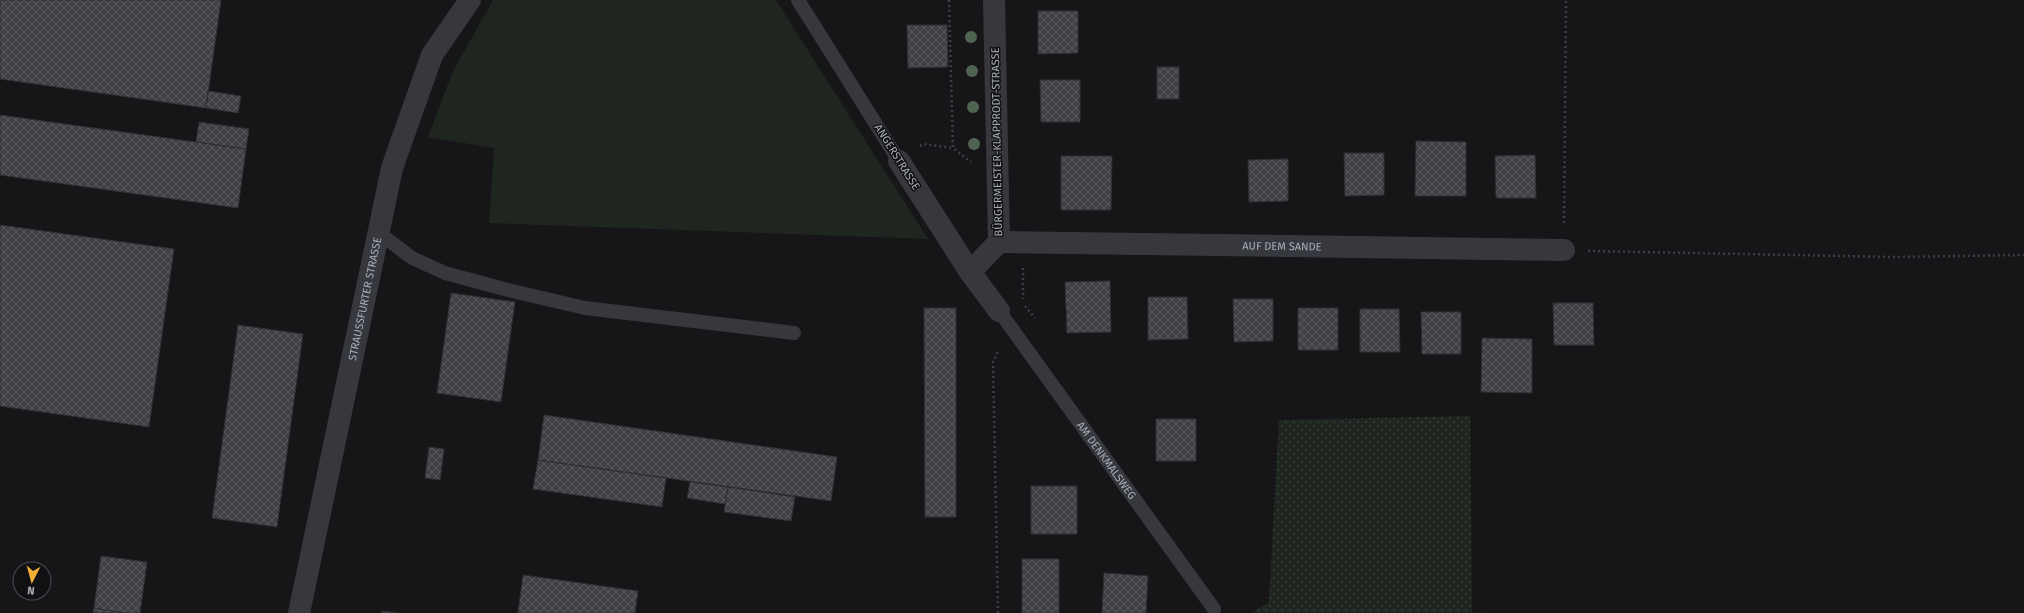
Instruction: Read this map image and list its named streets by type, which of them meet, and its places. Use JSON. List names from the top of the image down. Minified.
{"streets":{"street":["BÜRGERMEISTER-KLAPPRODT-STRASSE","ANGERSTRASSE","AUF DEM SANDE","STRAUSSFURTER STRASSE"],"lane":["AM DENKMALSWEG"]},"crossings":[["BÜRGERMEISTER-KLAPPRODT-STRASSE","ANGERSTRASSE"],["BÜRGERMEISTER-KLAPPRODT-STRASSE","AUF DEM SANDE"],["ANGERSTRASSE","AM DENKMALSWEG"]],"north":"bottom"}
